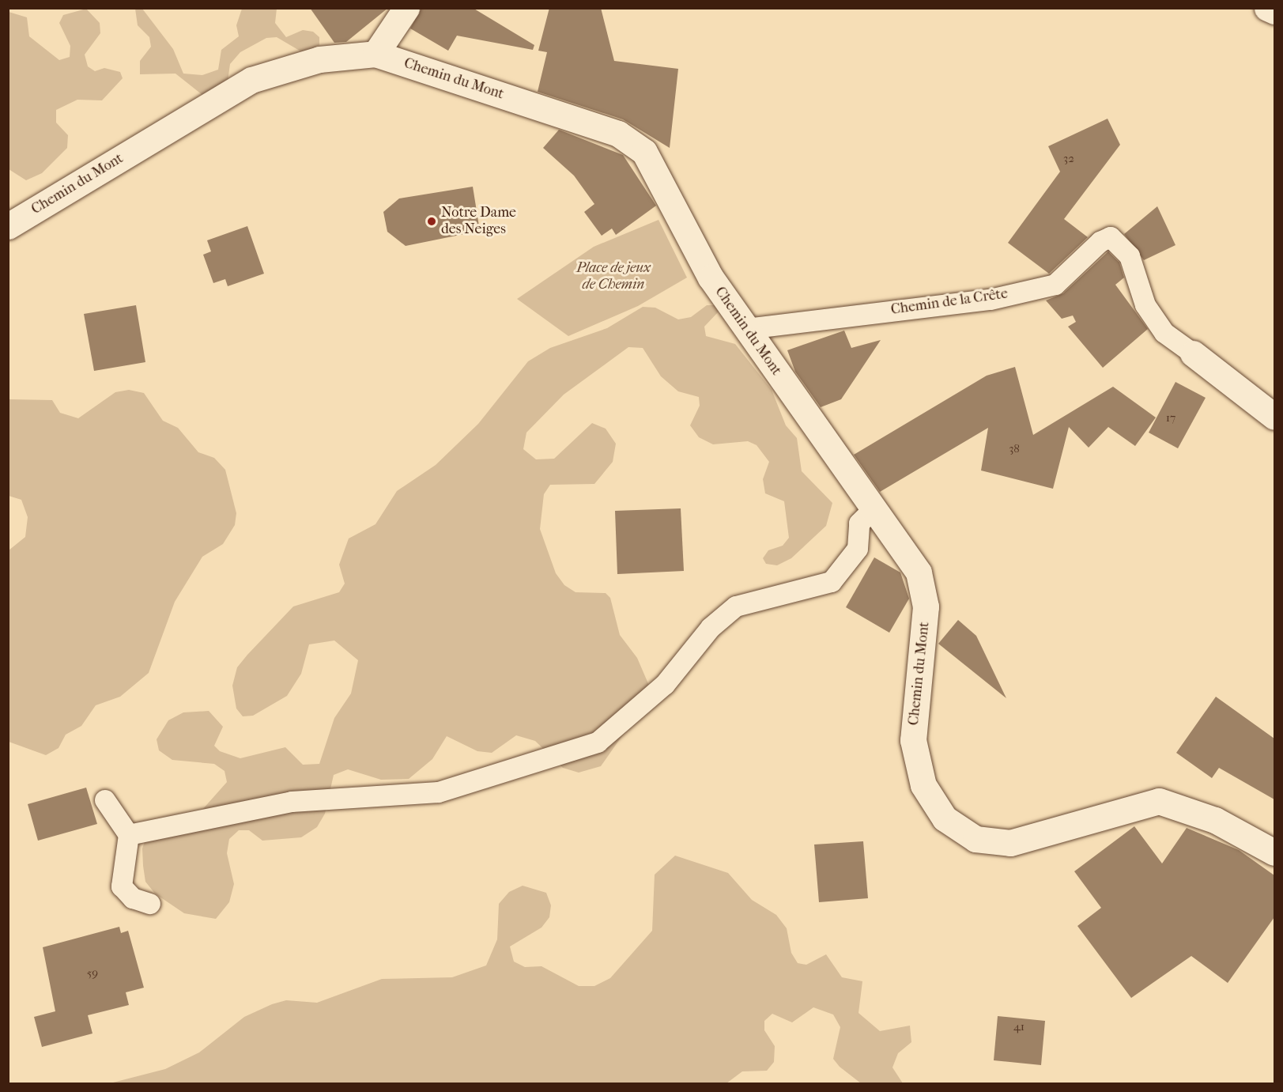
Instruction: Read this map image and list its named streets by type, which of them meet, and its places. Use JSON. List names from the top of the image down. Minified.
{"streets":{"street":["Chemin du Mont","Chemin de la Crête"]},"crossings":[["Chemin du Mont","Chemin de la Crête"]],"parks":["Place de jeux de Chemin"],"places":["Notre Dame des Neiges"],"house_numbers":["32","17","38","59","41"]}
